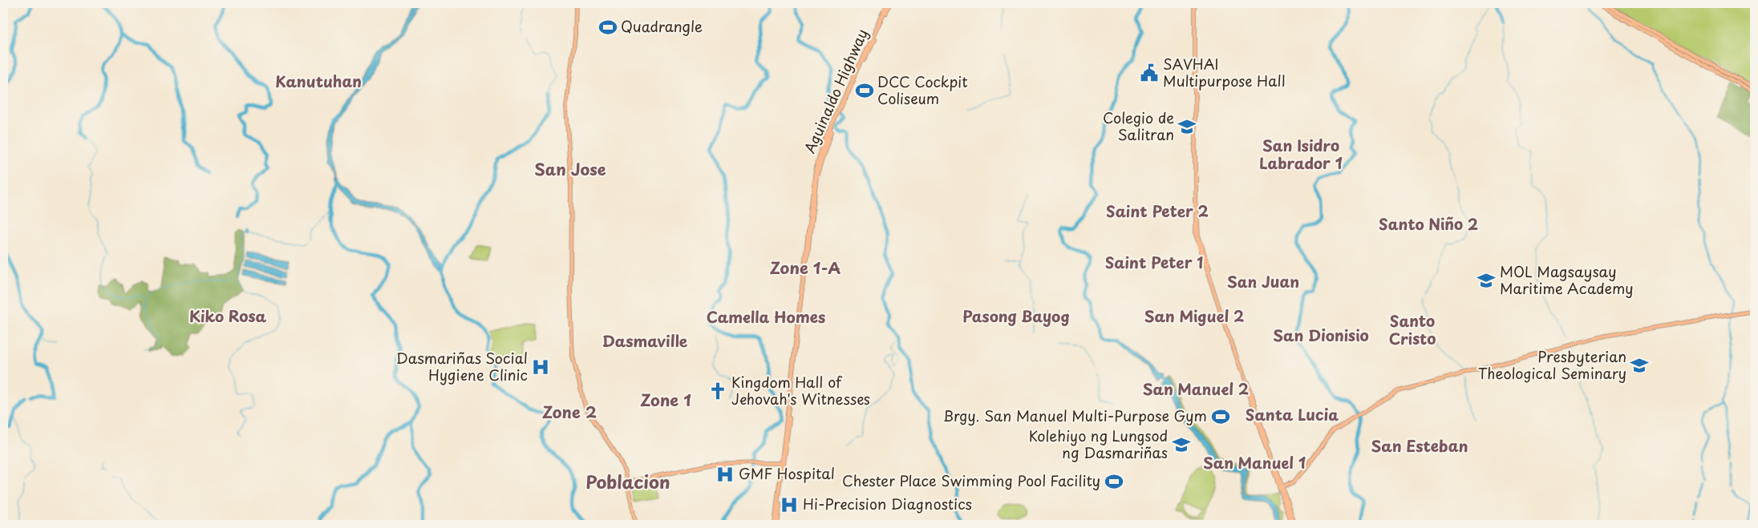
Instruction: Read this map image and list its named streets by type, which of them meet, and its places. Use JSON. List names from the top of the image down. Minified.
{"streets":{"highway":["Aguinaldo Highway"]},"districts":["Kanutuhan","San Isidro Labrador 1","San Jose","Saint Peter 2","Santo Niño 2","Saint Peter 1","Zone 1-A","San Juan","Kiko Rosa","Pasong Bayog","San Miguel 2","Camella Homes","Santo Cristo","San Dionisio","Dasmaville","San Manuel 2","Zone 1","Zone 2","Santa Lucia","San Esteban","San Manuel 1","Poblacion"],"places":{"sports":["Quadrangle","DCC Cockpit Coliseum","Brgy. San Manuel Multi-Purpose Gym","Chester Place Swimming Pool Facility"],"public building":["SAVHAI Multipurpose Hall"],"school or university":["Colegio de Salitran","MOL Magsaysay Maritime Academy","Presbyterian Theological Seminary","Kolehiyo ng Lungsod ng Dasmariñas"],"hospital":["Dasmariñas Social Hygiene Clinic","GMF Hospital","Hi-Precision Diagnostics"],"church":["Kingdom Hall of Jehovah's Witnesses"]}}
